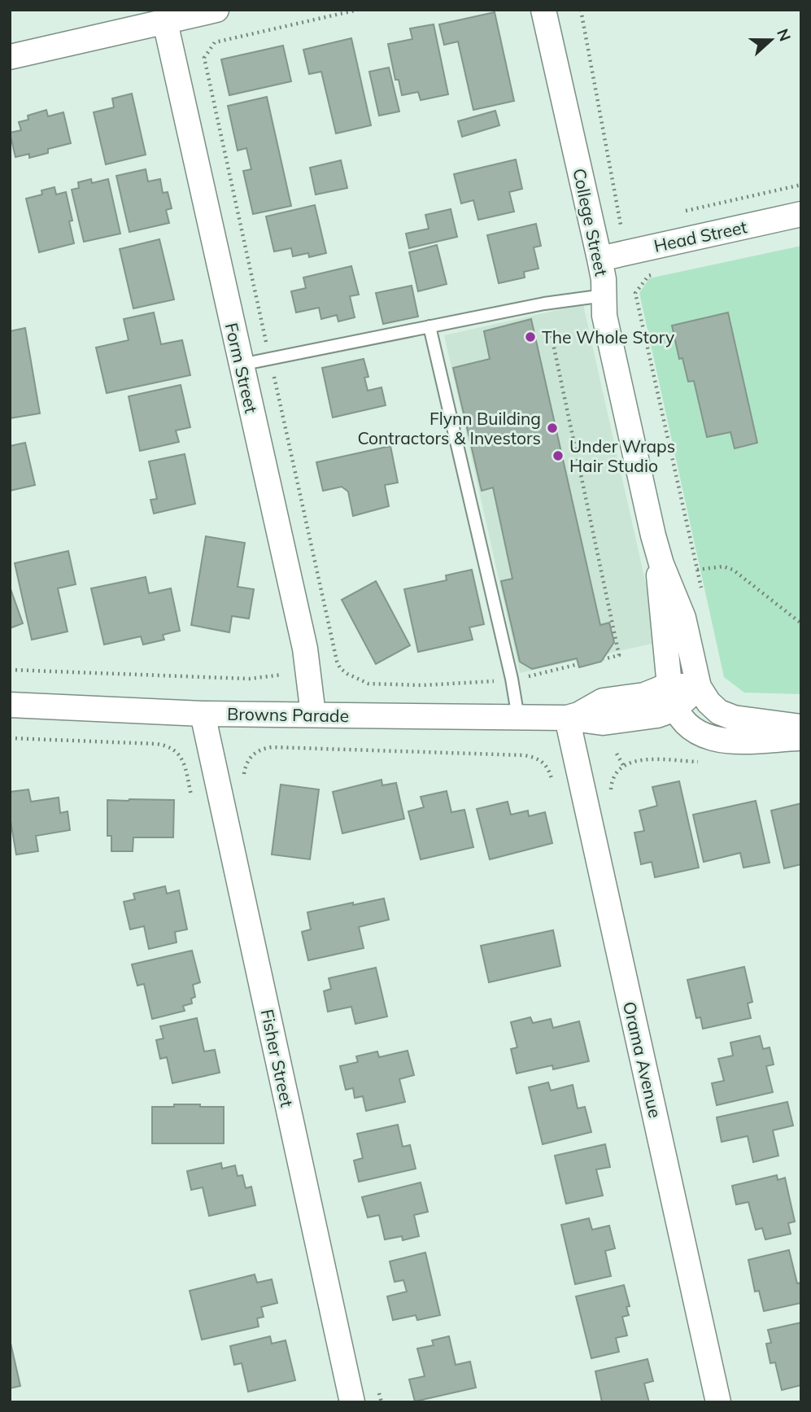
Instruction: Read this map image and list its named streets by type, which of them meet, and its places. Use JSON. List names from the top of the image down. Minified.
{"streets":{"street":["College Street","Head Street","Form Street","Browns Parade","Fisher Street","Orama Avenue"]},"crossings":[["College Street","Head Street"],["College Street","Browns Parade"],["Form Street","Browns Parade"],["Browns Parade","Fisher Street"],["Browns Parade","Orama Avenue"]],"places":["The Whole Story","Flynn Building Contractors & Investors","Under Wraps Hair Studio"],"north":"right"}
